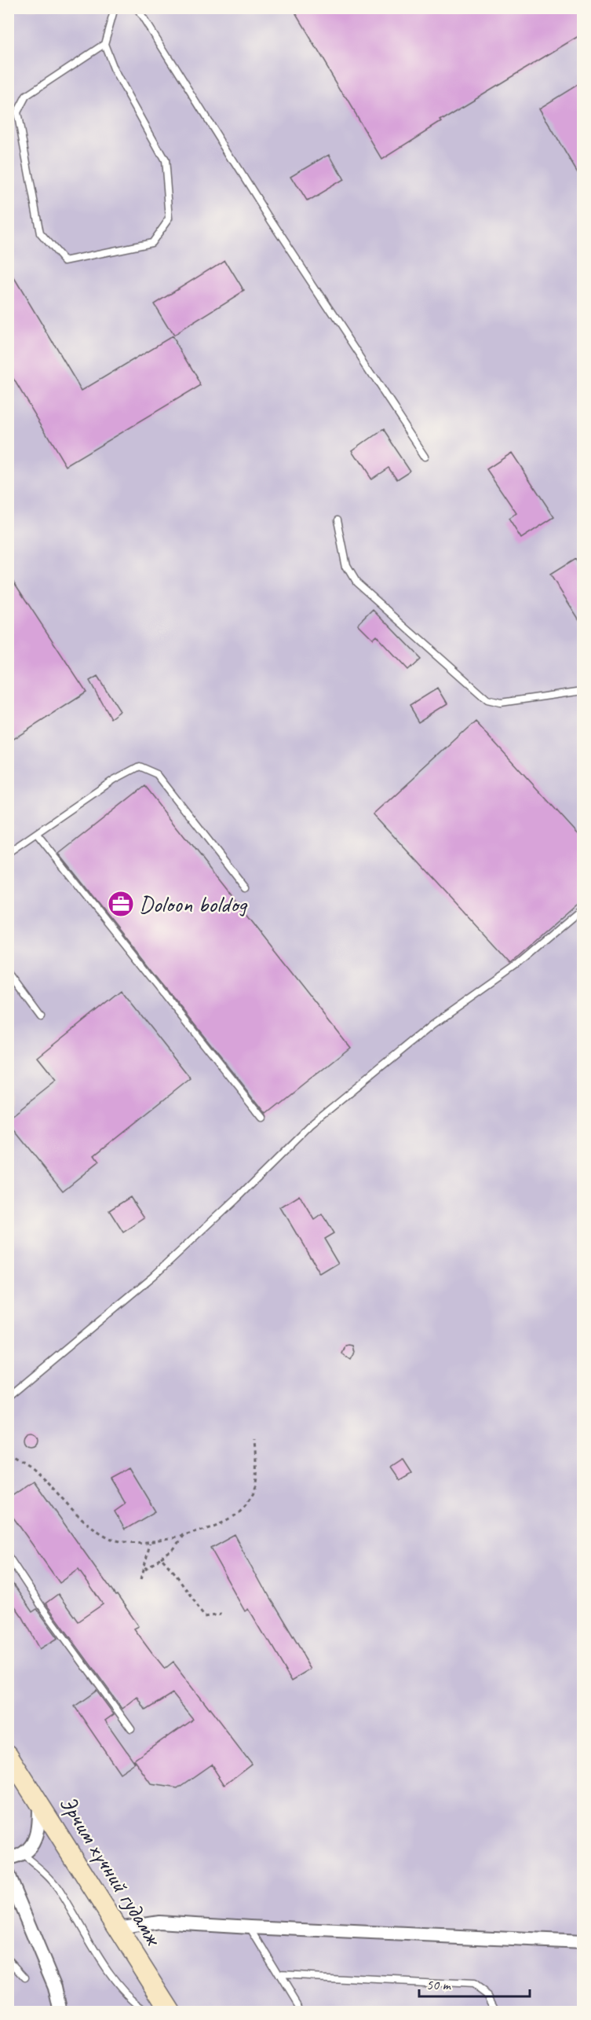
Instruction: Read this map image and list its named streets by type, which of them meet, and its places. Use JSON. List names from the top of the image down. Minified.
{"streets":{"main road":["Эрчим хүчний гудамж"]},"places":{"office":["Doloon boldog"]},"scale_bar":"50 m"}
